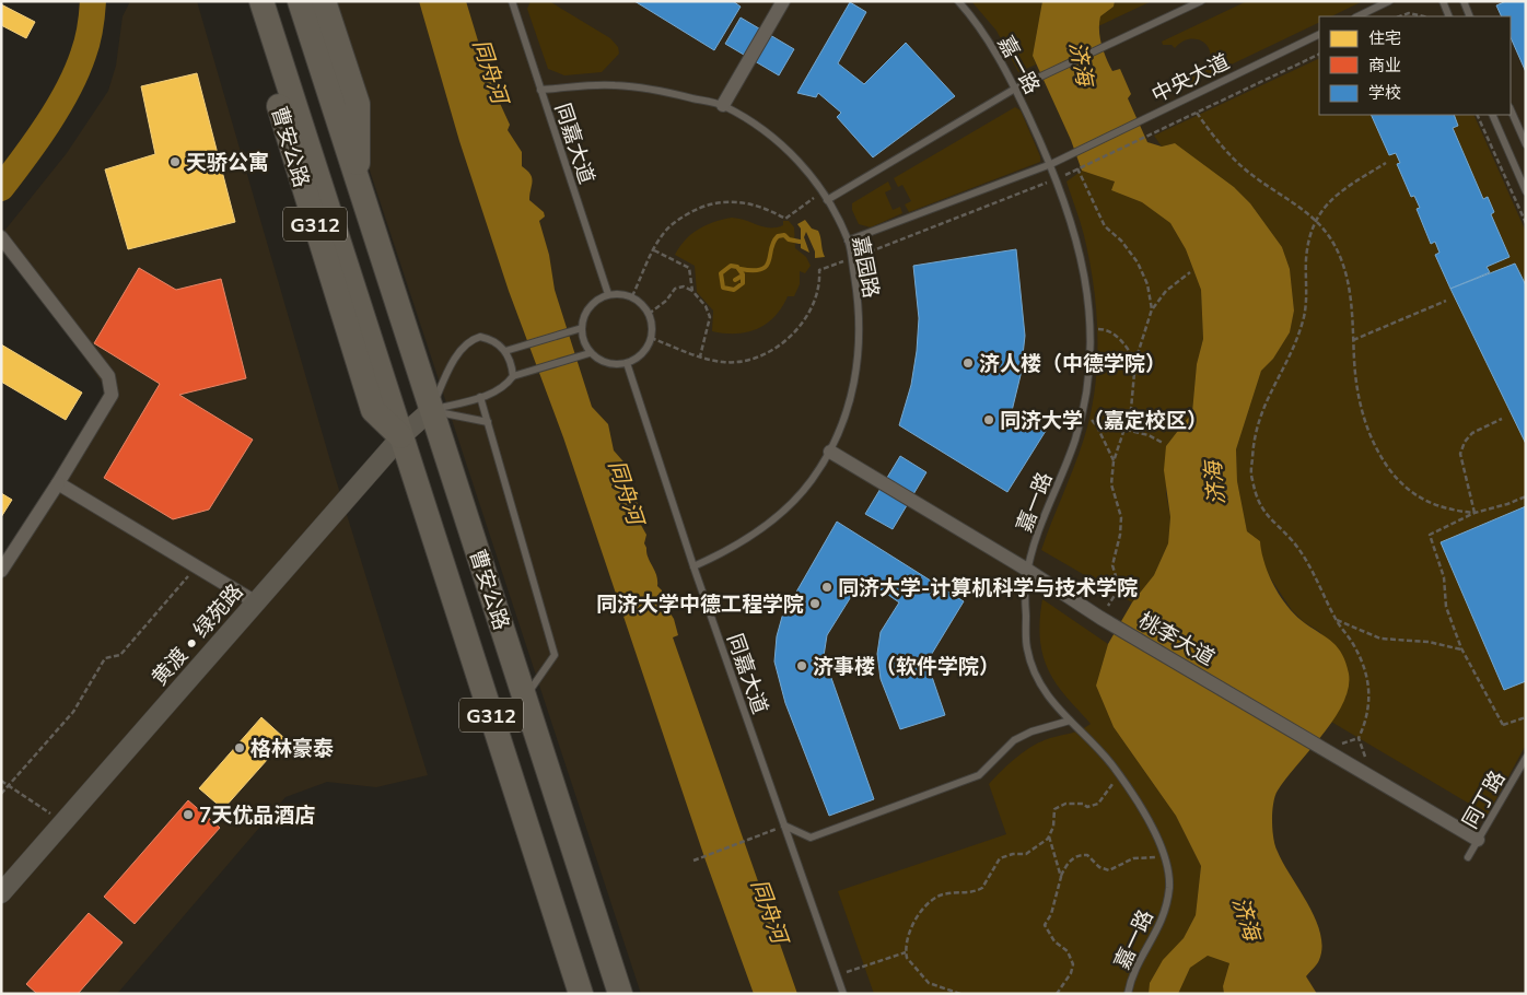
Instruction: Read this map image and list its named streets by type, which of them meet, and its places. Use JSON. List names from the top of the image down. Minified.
{"streets":{"highway":["曹安公路","G312"],"street":["黄渡 • 绿苑路","桃李大道"],"lane":["嘉一路","中央大道","同嘉大道","嘉园路","同丁路"]},"crossings":[["嘉一路","中央大道"],["嘉一路","桃李大道"],["同嘉大道","嘉园路"],["曹安公路","黄渡 • 绿苑路"],["嘉园路","桃李大道"],["桃李大道","同丁路"]],"water":["济海","同舟河"],"places":["天骄公寓","济人楼（中德学院）","同济大学（嘉定校区）","同济大学-计算机科学与技术学院","同济大学中德工程学院","济事楼（软件学院）","格林豪泰","7天优品酒店"],"legend":["住宅","商业","学校"]}
